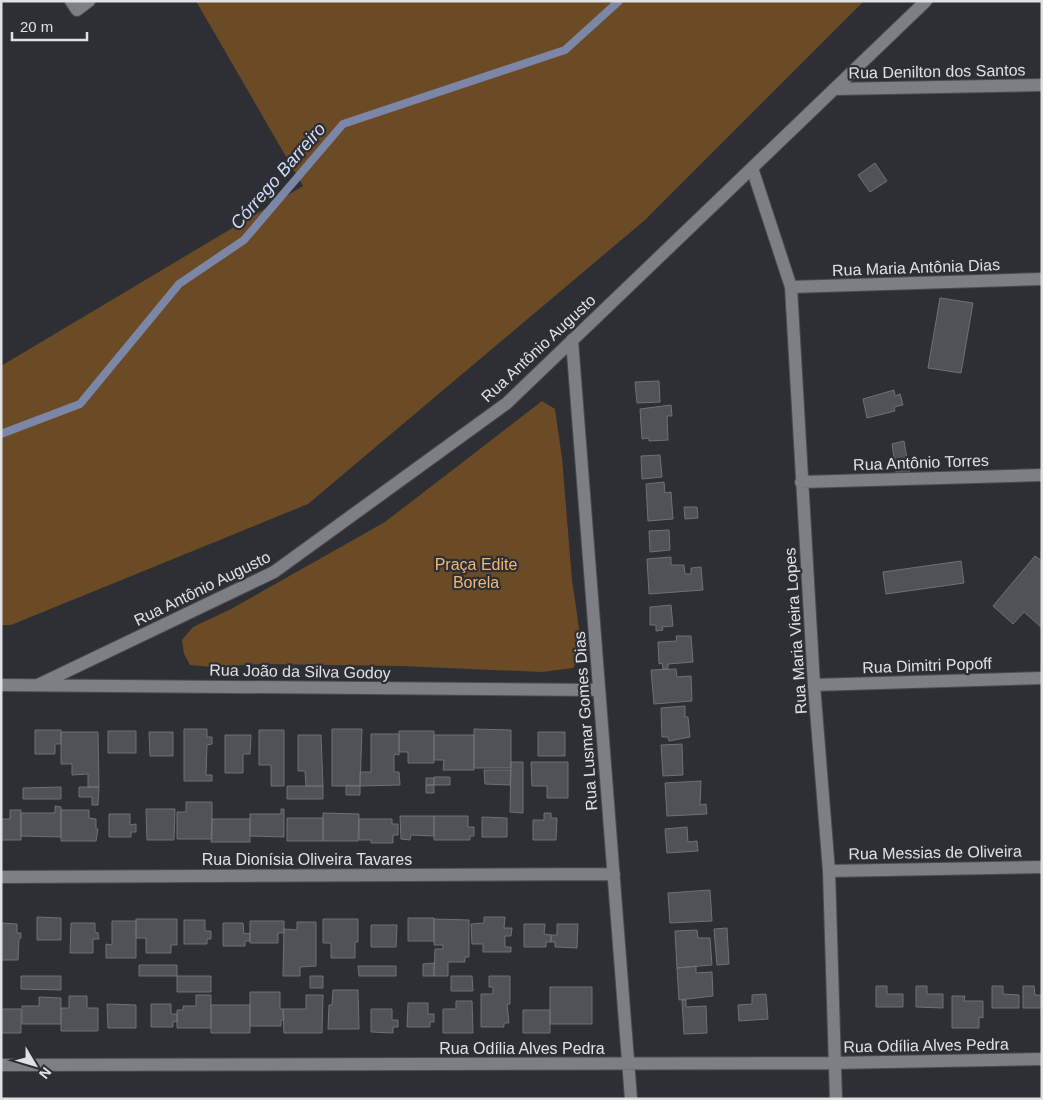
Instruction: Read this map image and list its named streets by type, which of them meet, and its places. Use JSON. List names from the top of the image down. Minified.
{"streets":{"street":["Rua Denilton dos Santos","Rua Maria Antônia Dias","Rua Antônio Augusto","Rua Antônio Torres","Rua Maria Vieira Lopes","Rua Dimitri Popoff","Rua João da Silva Godoy","Rua Lusmar Gomes Dias","Rua Messias de Oliveira","Rua Dionísia Oliveira Tavares","Rua Odília Alves Pedra"]},"crossings":[["Rua Denilton dos Santos","Rua Antônio Augusto"],["Rua Maria Antônia Dias","Rua Maria Vieira Lopes"],["Rua Antônio Augusto","Rua Maria Vieira Lopes"],["Rua Antônio Augusto","Rua João da Silva Godoy"],["Rua Antônio Augusto","Rua Lusmar Gomes Dias"],["Rua Antônio Torres","Rua Maria Vieira Lopes"],["Rua Maria Vieira Lopes","Rua Dimitri Popoff"],["Rua Maria Vieira Lopes","Rua Messias de Oliveira"],["Rua Maria Vieira Lopes","Rua Odília Alves Pedra"],["Rua João da Silva Godoy","Rua Lusmar Gomes Dias"],["Rua Lusmar Gomes Dias","Rua Dionísia Oliveira Tavares"],["Rua Lusmar Gomes Dias","Rua Odília Alves Pedra"]],"water":["Córrego Barreiro"],"parks":["Praça Edite Borela"],"scale_bar":"20 m","north":"bottom right"}
